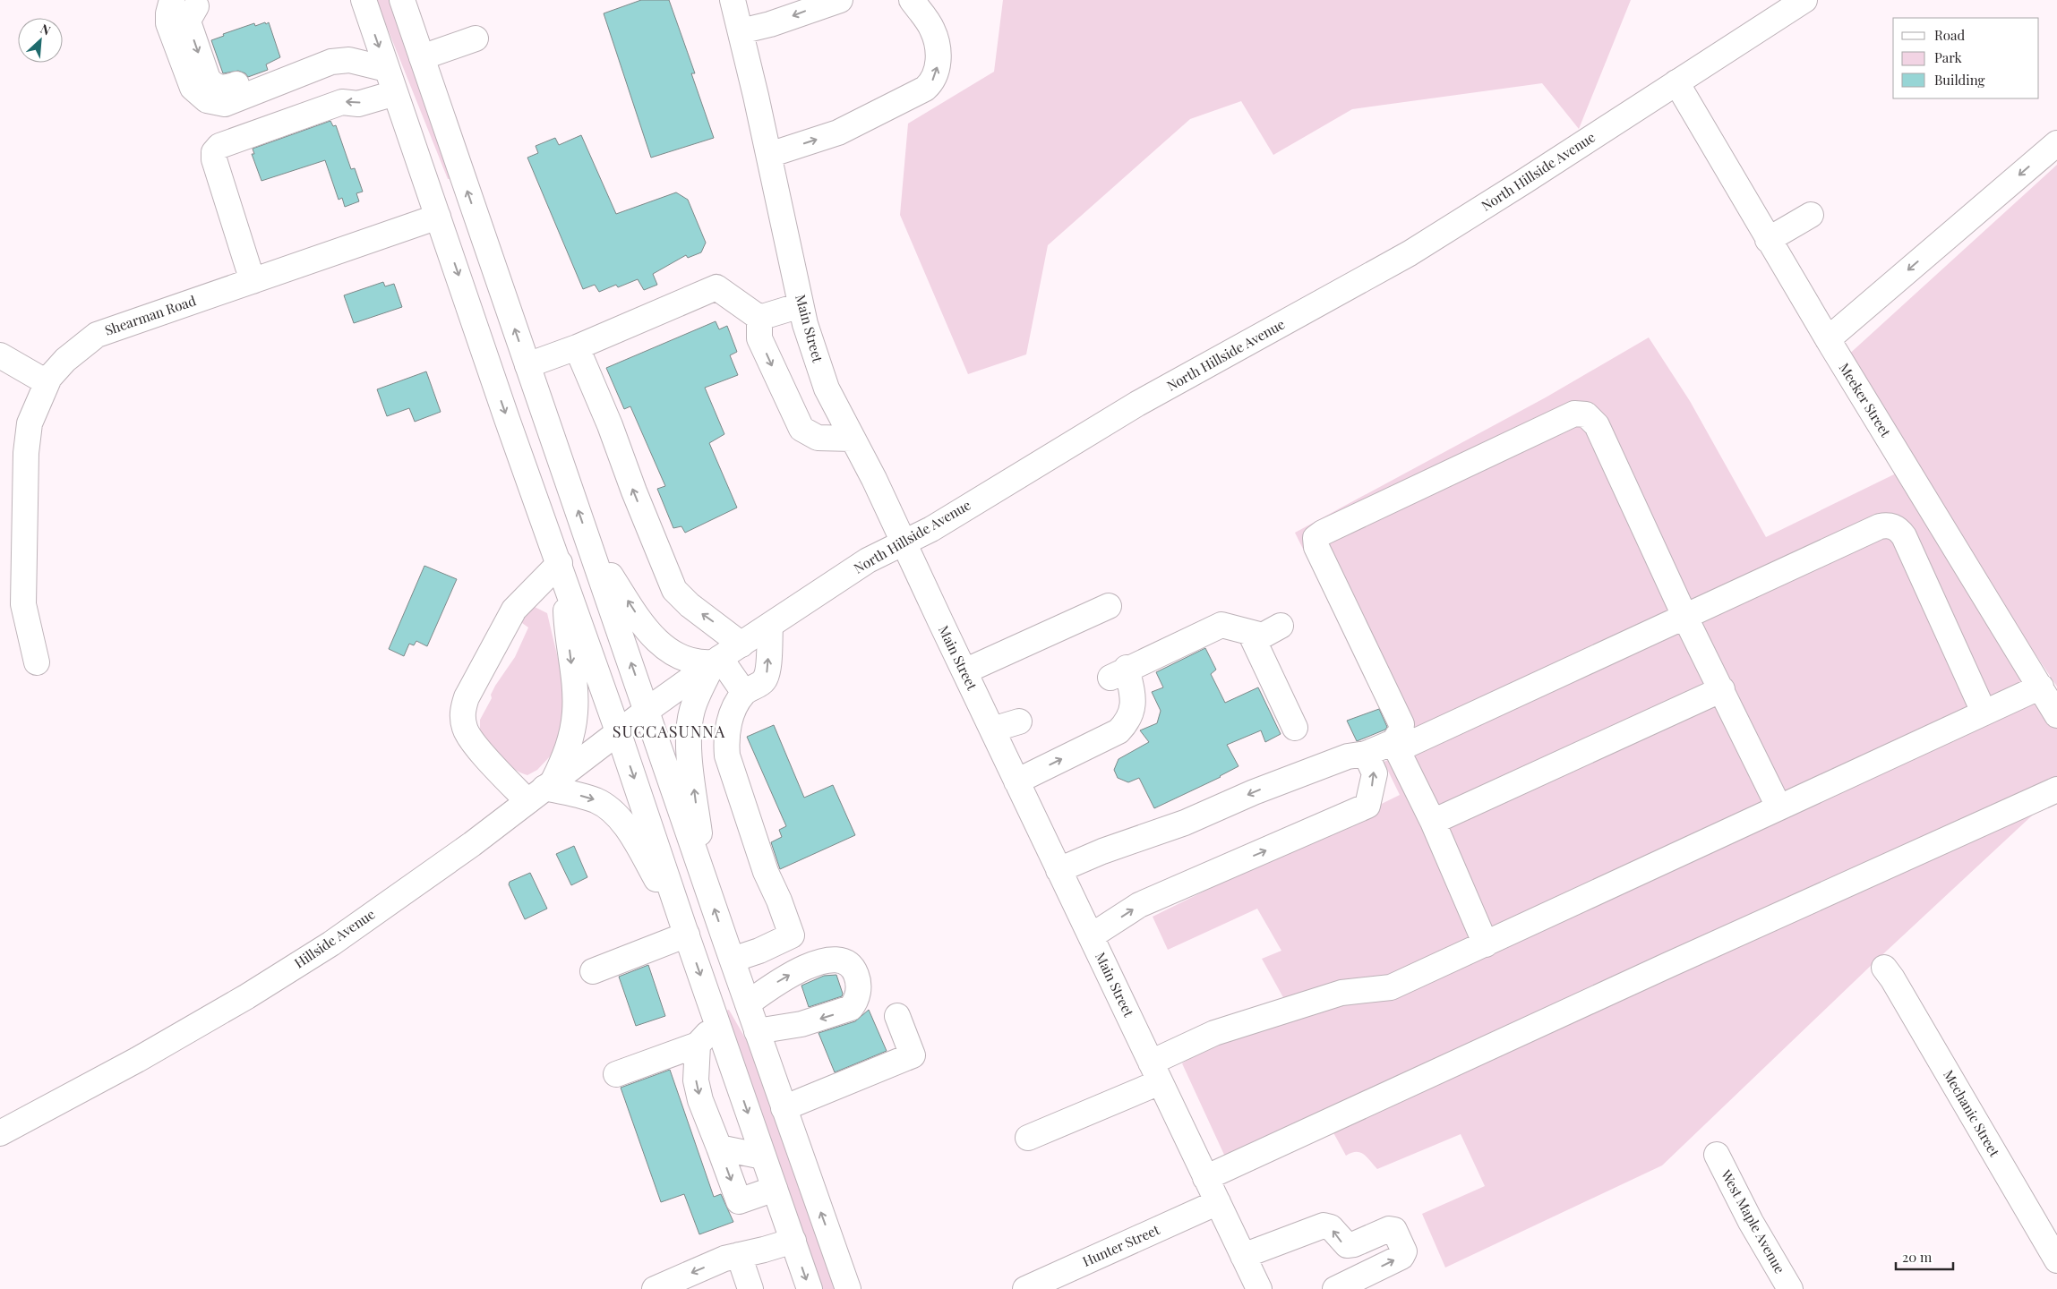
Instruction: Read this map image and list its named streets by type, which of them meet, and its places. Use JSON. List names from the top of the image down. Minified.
{"streets":{"main road":["North Hillside Avenue","Shearman Road","Main Street","Meeker Street","Hillside Avenue","Mechanic Street","West Maple Avenue","Hunter Street"]},"crossings":[["North Hillside Avenue","Main Street"],["North Hillside Avenue","Meeker Street"],["North Hillside Avenue","Hillside Avenue"],["Main Street","Hunter Street"]],"districts":["SUCCASUNNA"],"legend":["Road","Park","Building"],"scale_bar":"20 m","north":"top right"}
